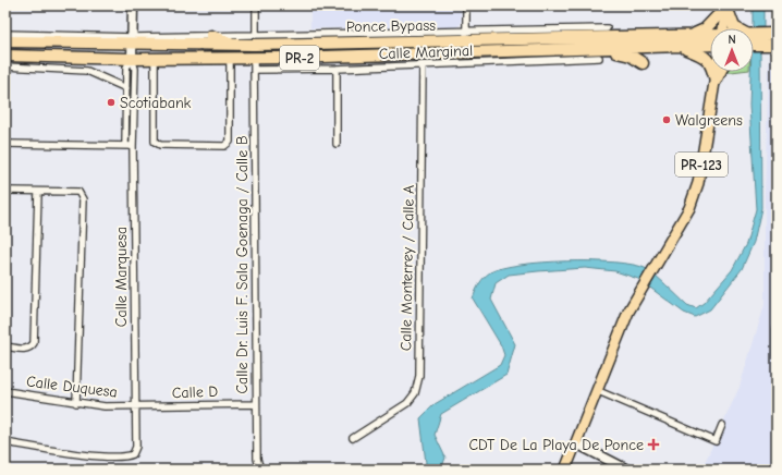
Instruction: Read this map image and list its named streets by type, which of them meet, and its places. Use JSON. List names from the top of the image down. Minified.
{"streets":{"highway":["Ponce Bypass","PR-2"],"main road":["PR-123"],"street":["Calle Marginal","Calle Dr. Luis F. Sala Goenaga / Calle B","Calle Monterrey / Calle A","Calle Marquesa","Calle Duquesa","Calle D"]},"crossings":[["Ponce Bypass","Calle Marginal"],["Ponce Bypass","Calle Dr. Luis F. Sala Goenaga / Calle B"],["Ponce Bypass","Calle Marquesa"],["Calle Marginal","Calle Dr. Luis F. Sala Goenaga / Calle B"],["Calle Marginal","Calle Monterrey / Calle A"],["Calle Dr. Luis F. Sala Goenaga / Calle B","Calle D"],["Calle Marquesa","Calle Duquesa"],["Calle Marquesa","Calle D"],["Calle Duquesa","Calle D"]],"places":{"other":["Scotiabank","Walgreens"],"health":["CDT De La Playa De Ponce"]},"north":"top"}
